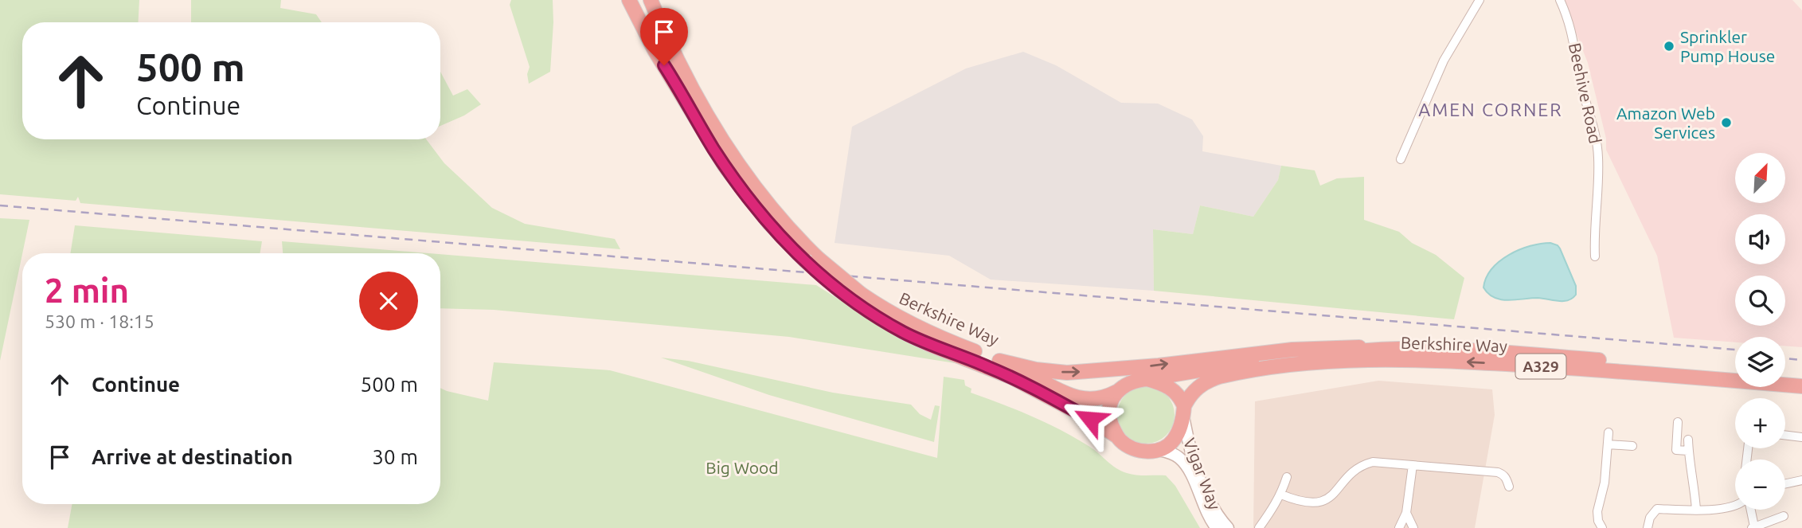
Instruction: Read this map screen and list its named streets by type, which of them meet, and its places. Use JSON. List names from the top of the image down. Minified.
{"streets":{"highway":["Berkshire Way","A329"],"street":["Beehive Road","Vigar Way"]},"crossings":[["Berkshire Way","A329"],["Berkshire Way","Vigar Way"],["A329","Vigar Way"]],"districts":["AMEN CORNER"],"parks":["Big Wood"],"places":["Sprinkler Pump House","Amazon Web Services"],"north":"top right","page":{"turn":["500 m","Continue"],"map_buttons":["+","−"],"heading":["2 min","530 m · 18:15"],"list":[{"name":"Continue","value":"500 m"},{"name":"Arrive at destination","value":"30 m"}]}}
